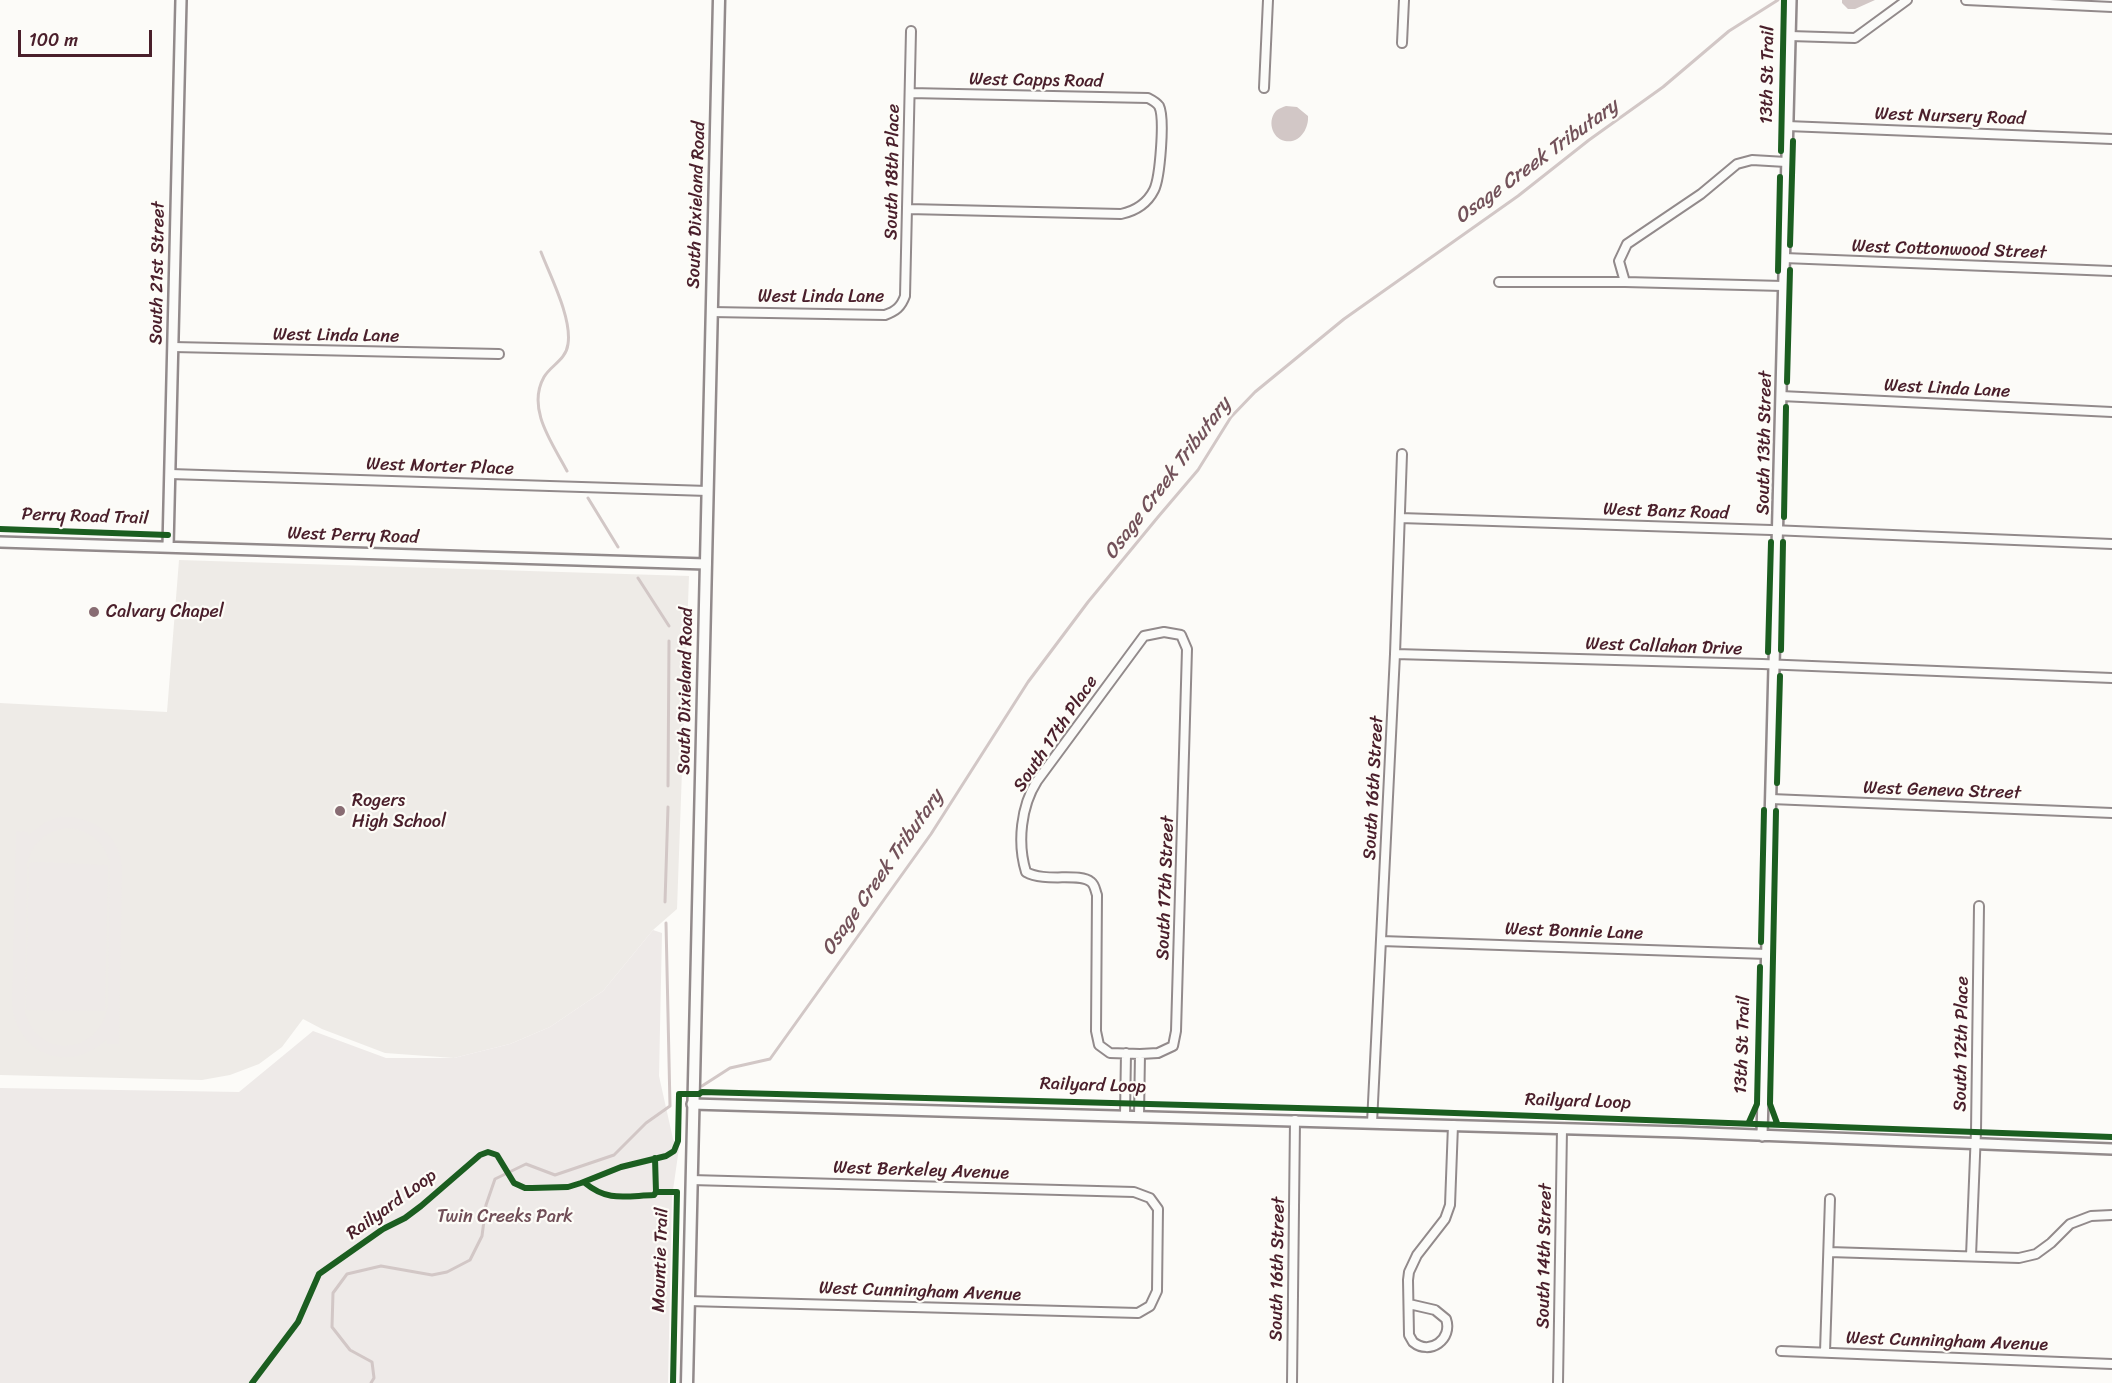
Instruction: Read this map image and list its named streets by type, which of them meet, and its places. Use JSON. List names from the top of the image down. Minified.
{"streets":{"main road":["South Dixieland Road"],"street":["West Capps Road","West Nursery Road","South 18th Place","West Cottonwood Street","South 21st Street","West Linda Lane","South 13th Street","West Morter Place","West Banz Road","West Perry Road","West Callahan Drive","South 17th Place","South 16th Street","West Geneva Street","South 17th Street","West Bonnie Lane","South 12th Place","West Berkeley Avenue","South 14th Street","West Cunningham Avenue"],"cycle path":["13th St Trail","Perry Road Trail","Railyard Loop","Mountie Trail"]},"crossings":[["West Capps Road","South 18th Place"],["West Nursery Road","South 13th Street"],["South 18th Place","West Linda Lane"],["South Dixieland Road","West Linda Lane"],["South Dixieland Road","West Morter Place"],["South Dixieland Road","West Perry Road"],["South Dixieland Road","West Berkeley Avenue"],["South Dixieland Road","West Cunningham Avenue"],["West Cottonwood Street","South 13th Street"],["South 21st Street","West Linda Lane"],["South 21st Street","West Morter Place"],["South 21st Street","West Perry Road"],["West Linda Lane","South 13th Street"],["South 13th Street","West Banz Road"],["South 13th Street","West Callahan Drive"],["South 13th Street","West Geneva Street"],["South 13th Street","West Bonnie Lane"],["West Banz Road","South 16th Street"],["West Callahan Drive","South 16th Street"],["South 17th Place","South 17th Street"],["South 16th Street","West Bonnie Lane"],["West Berkeley Avenue","West Cunningham Avenue"]],"water":["Osage Creek Tributary"],"parks":["Twin Creeks Park"],"places":["Calvary Chapel","Rogers High School"],"scale_bar":"100 m"}
